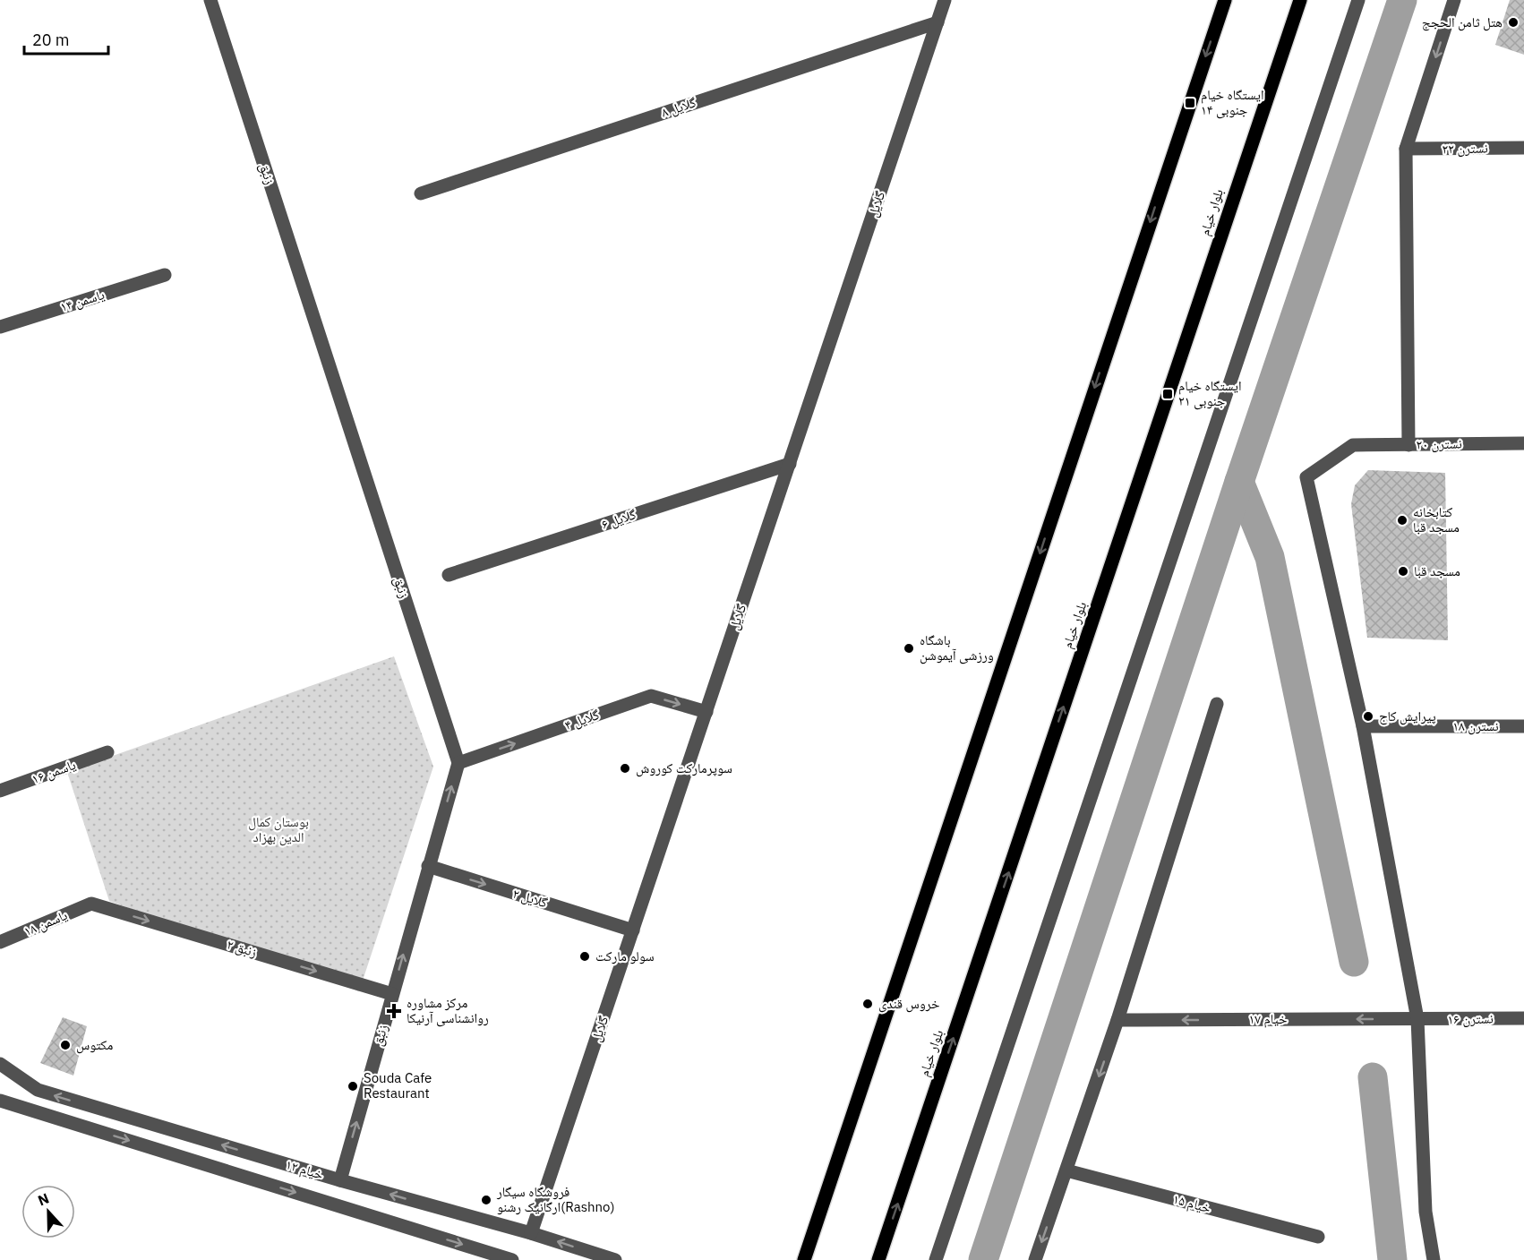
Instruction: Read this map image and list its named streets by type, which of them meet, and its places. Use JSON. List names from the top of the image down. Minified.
{"streets":{"main road":["بلوار خیام"],"street":["گلایل ۸","نسترن ۲۲","زنبق","گلایل","یاسمن ۱۴","نسترن ۲۰","گلایل ۶","گلایل ۴","نسترن ۱۸","یاسمن ۱۶","گلایل ۲","یاسمن ۱۸","زنبق ۲","خیام ۱۷","نسترن ۱۶","خیام ۱۲","خیام ۱۵"]},"crossings":[["گلایل ۸","گلایل"],["زنبق","گلایل ۴"],["زنبق","گلایل ۲"],["زنبق","زنبق ۲"],["زنبق","خیام ۱۲"],["گلایل","گلایل ۶"],["گلایل","گلایل ۴"],["گلایل","گلایل ۲"],["گلایل","خیام ۱۲"],["نسترن ۲۰","نسترن ۱۸"],["یاسمن ۱۸","زنبق ۲"],["خیام ۱۷","نسترن ۱۶"]],"one_way":["زنبق","گلایل ۴","گلایل ۲","زنبق ۲","خیام ۱۷"],"parks":["بوستان کمال الدین بهزاد"],"places":{"other":["هتل ثامن الحجج","کتابخانه مسجد قبا","مسجد قبا","باشگاه ورزشی آیموشن","پیرایش کاج","سوپرمارکت کوروش","سولو مارکت","خروس قندی","مکتوس","Souda Cafe Restaurant","فروشگاه سیگار ارگانیک رشنو(Rashno)"],"transit":["ایستگاه خیام جنوبی ۱۴","ایستگاه خیام جنوبی ۲۱"],"health":["مرکز مشاوره روانشناسی آرنیکا"]},"scale_bar":"20 m","north":"top"}
